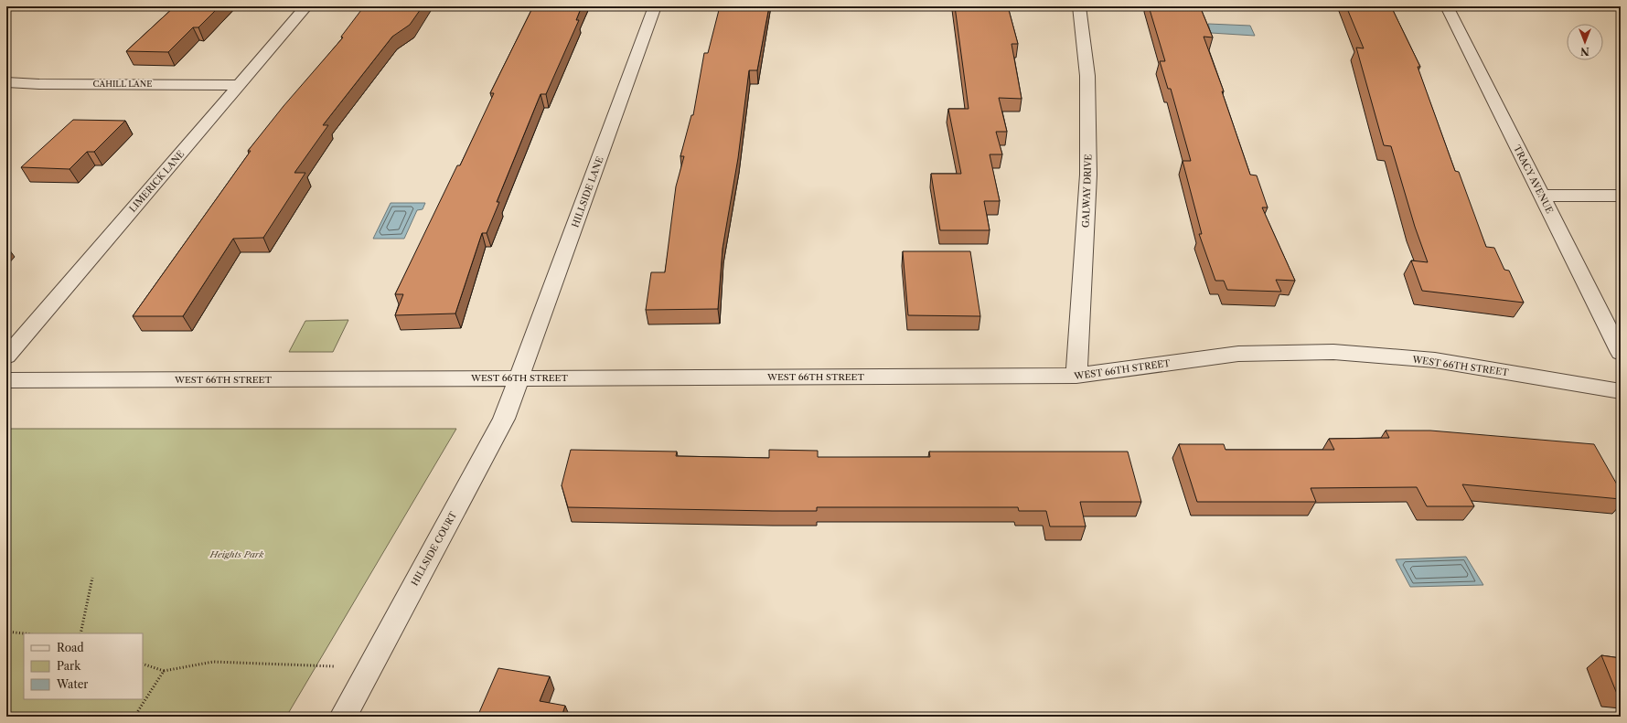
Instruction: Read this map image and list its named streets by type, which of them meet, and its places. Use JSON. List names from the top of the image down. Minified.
{"streets":{"street":["CAHILL LANE","TRACY AVENUE","LIMERICK LANE","GALWAY DRIVE","HILLSIDE LANE","WEST 66TH STREET","HILLSIDE COURT"]},"crossings":[["CAHILL LANE","LIMERICK LANE"],["GALWAY DRIVE","WEST 66TH STREET"],["HILLSIDE LANE","WEST 66TH STREET"],["HILLSIDE LANE","HILLSIDE COURT"],["WEST 66TH STREET","HILLSIDE COURT"]],"parks":["Heights Park"],"legend":["Road","Park","Water"],"north":"bottom"}
